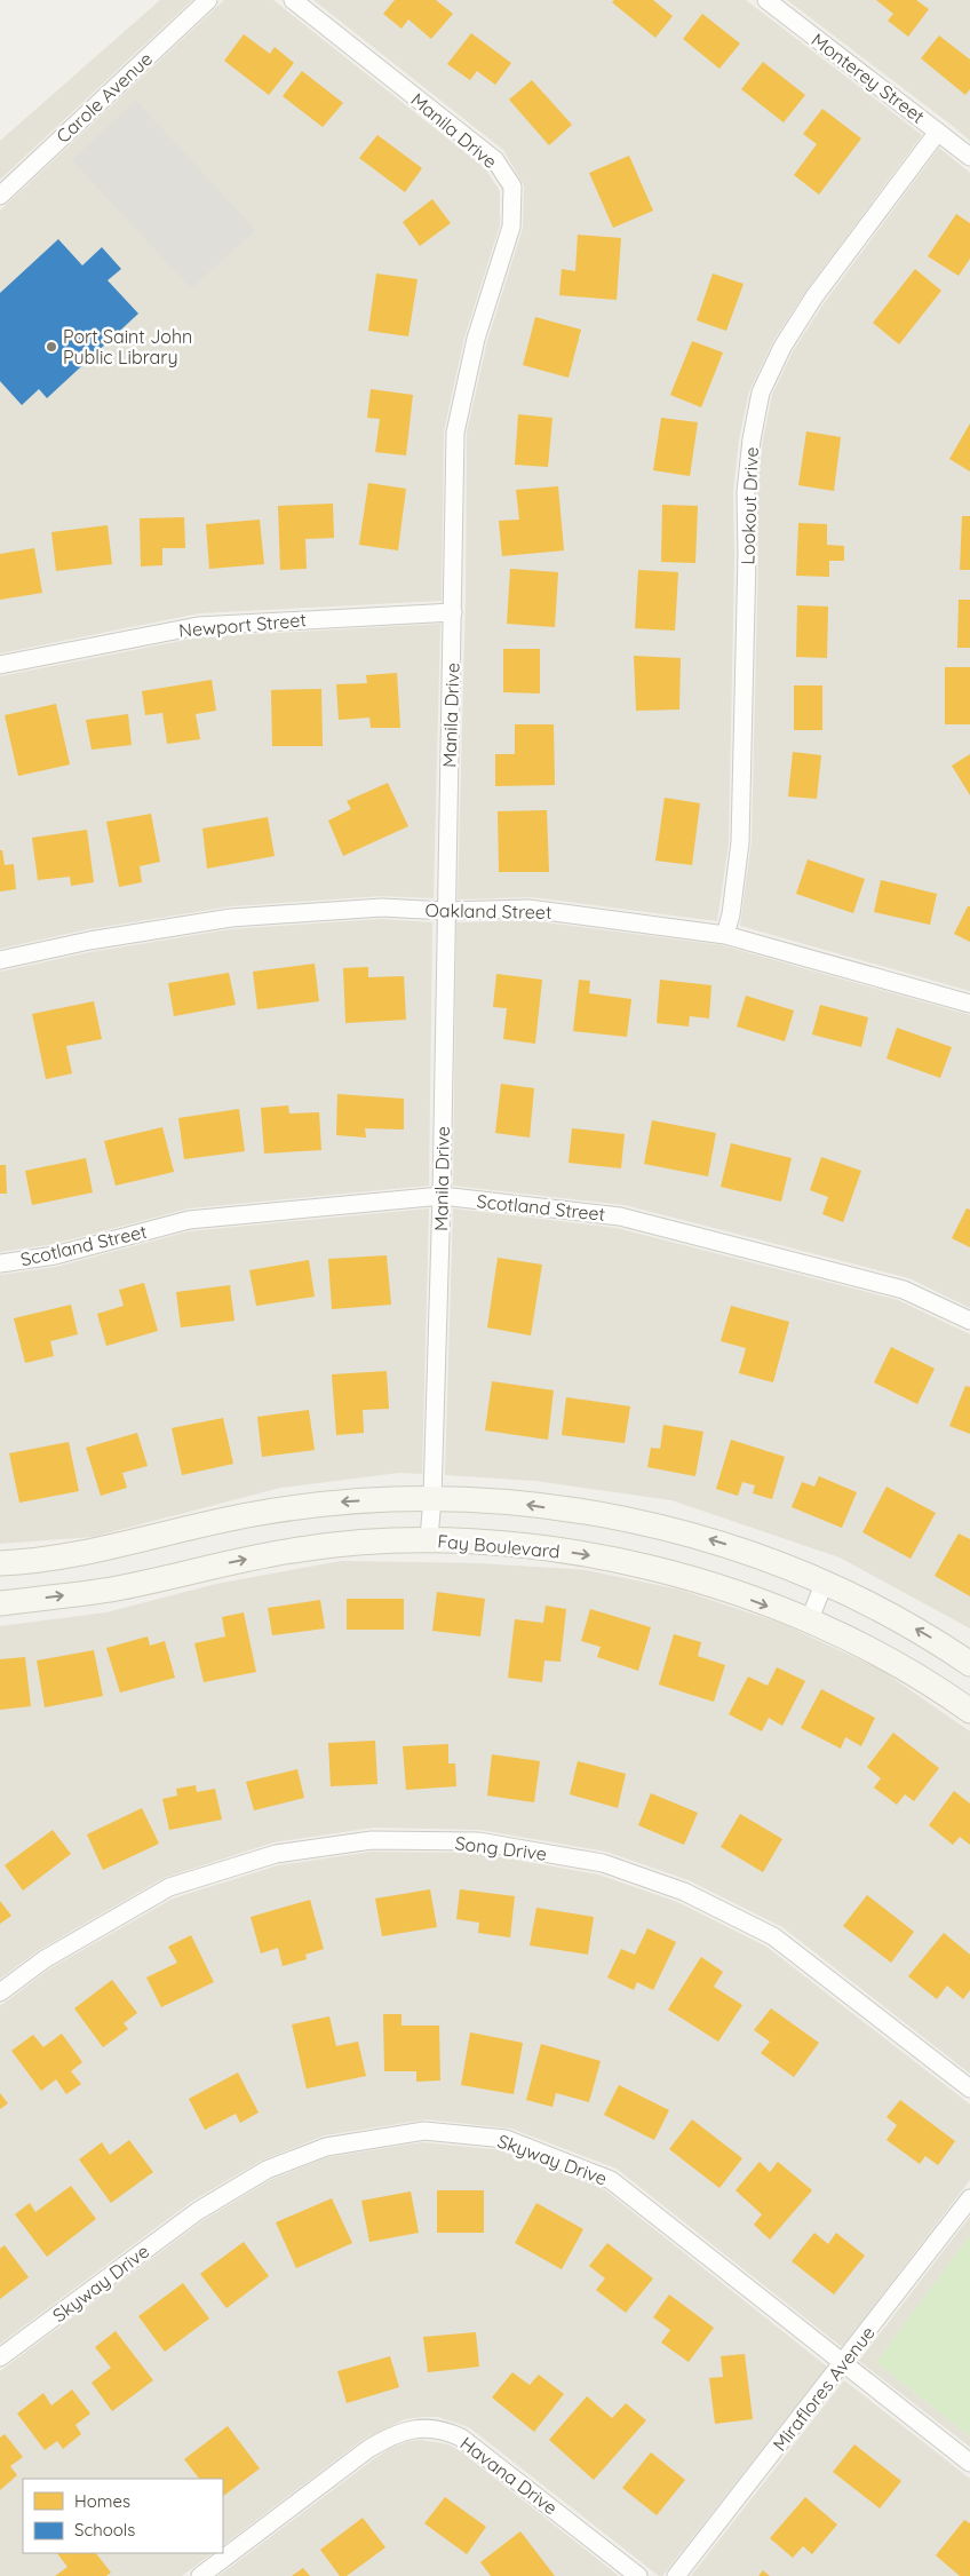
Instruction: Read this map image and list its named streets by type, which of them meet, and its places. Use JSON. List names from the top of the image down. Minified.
{"streets":{"main road":["Fay Boulevard"],"street":["Monterey Street","Carole Avenue","Manila Drive","Lookout Drive","Newport Street","Oakland Street","Scotland Street","Song Drive","Skyway Drive","Miraflores Avenue","Havana Drive"]},"crossings":[["Monterey Street","Lookout Drive"],["Manila Drive","Newport Street"],["Manila Drive","Oakland Street"],["Manila Drive","Scotland Street"],["Manila Drive","Fay Boulevard"],["Lookout Drive","Oakland Street"],["Skyway Drive","Miraflores Avenue"]],"places":["Port Saint John Public Library"],"legend":["Homes","Schools"]}
